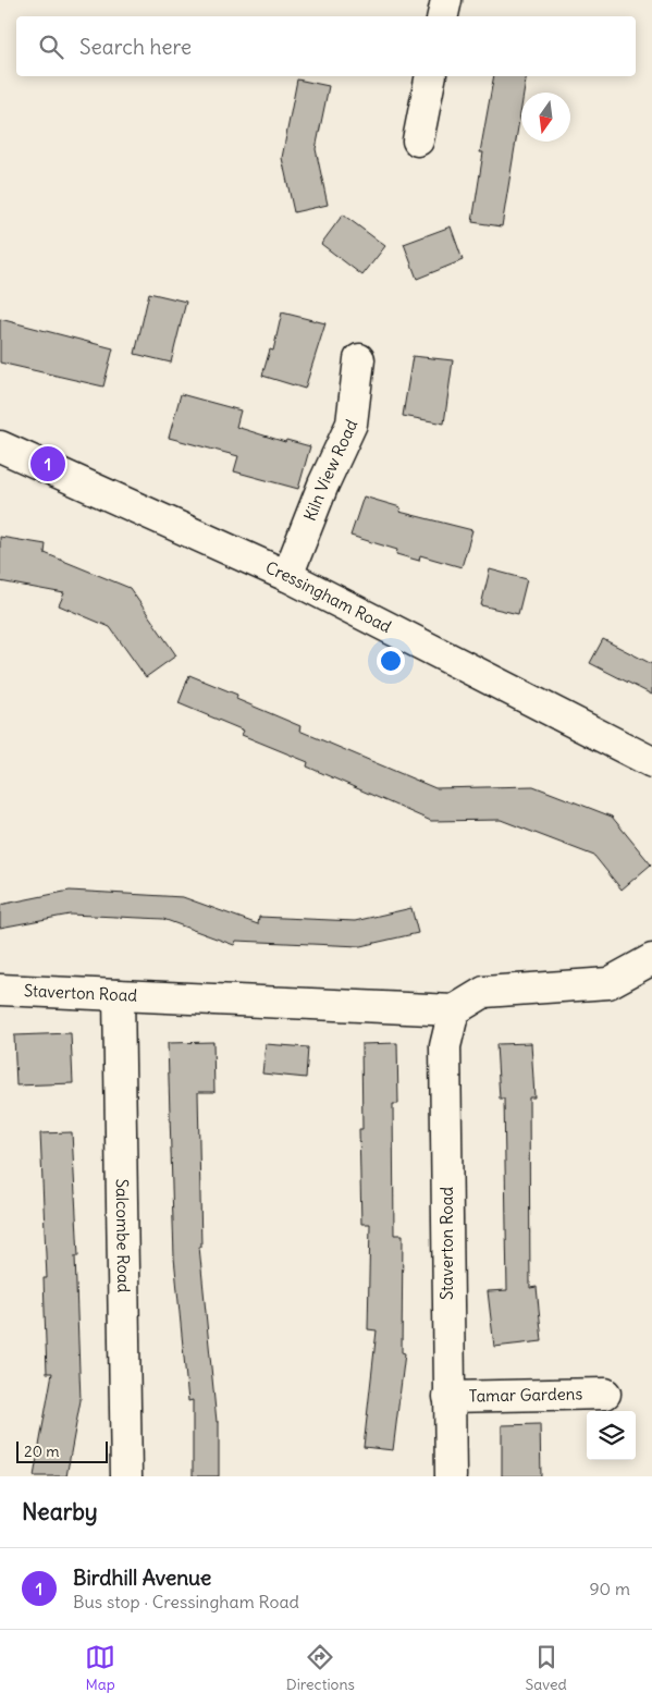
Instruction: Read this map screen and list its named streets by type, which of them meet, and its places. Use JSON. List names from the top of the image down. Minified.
{"streets":{"street":["Kiln View Road","Cressingham Road","Staverton Road","Salcombe Road","Tamar Gardens"]},"crossings":[["Kiln View Road","Cressingham Road"],["Staverton Road","Salcombe Road"],["Staverton Road","Tamar Gardens"]],"scale_bar":"20 m","north":"bottom","page":{"search":"Search here","pins":"1","scale":"20 m","heading":"Nearby","list":[{"mark":"1","name":"Birdhill Avenue","note":"Bus stop · Cressingham Road","value":"90 m"}],"nav":["Map","Directions","Saved"]}}
